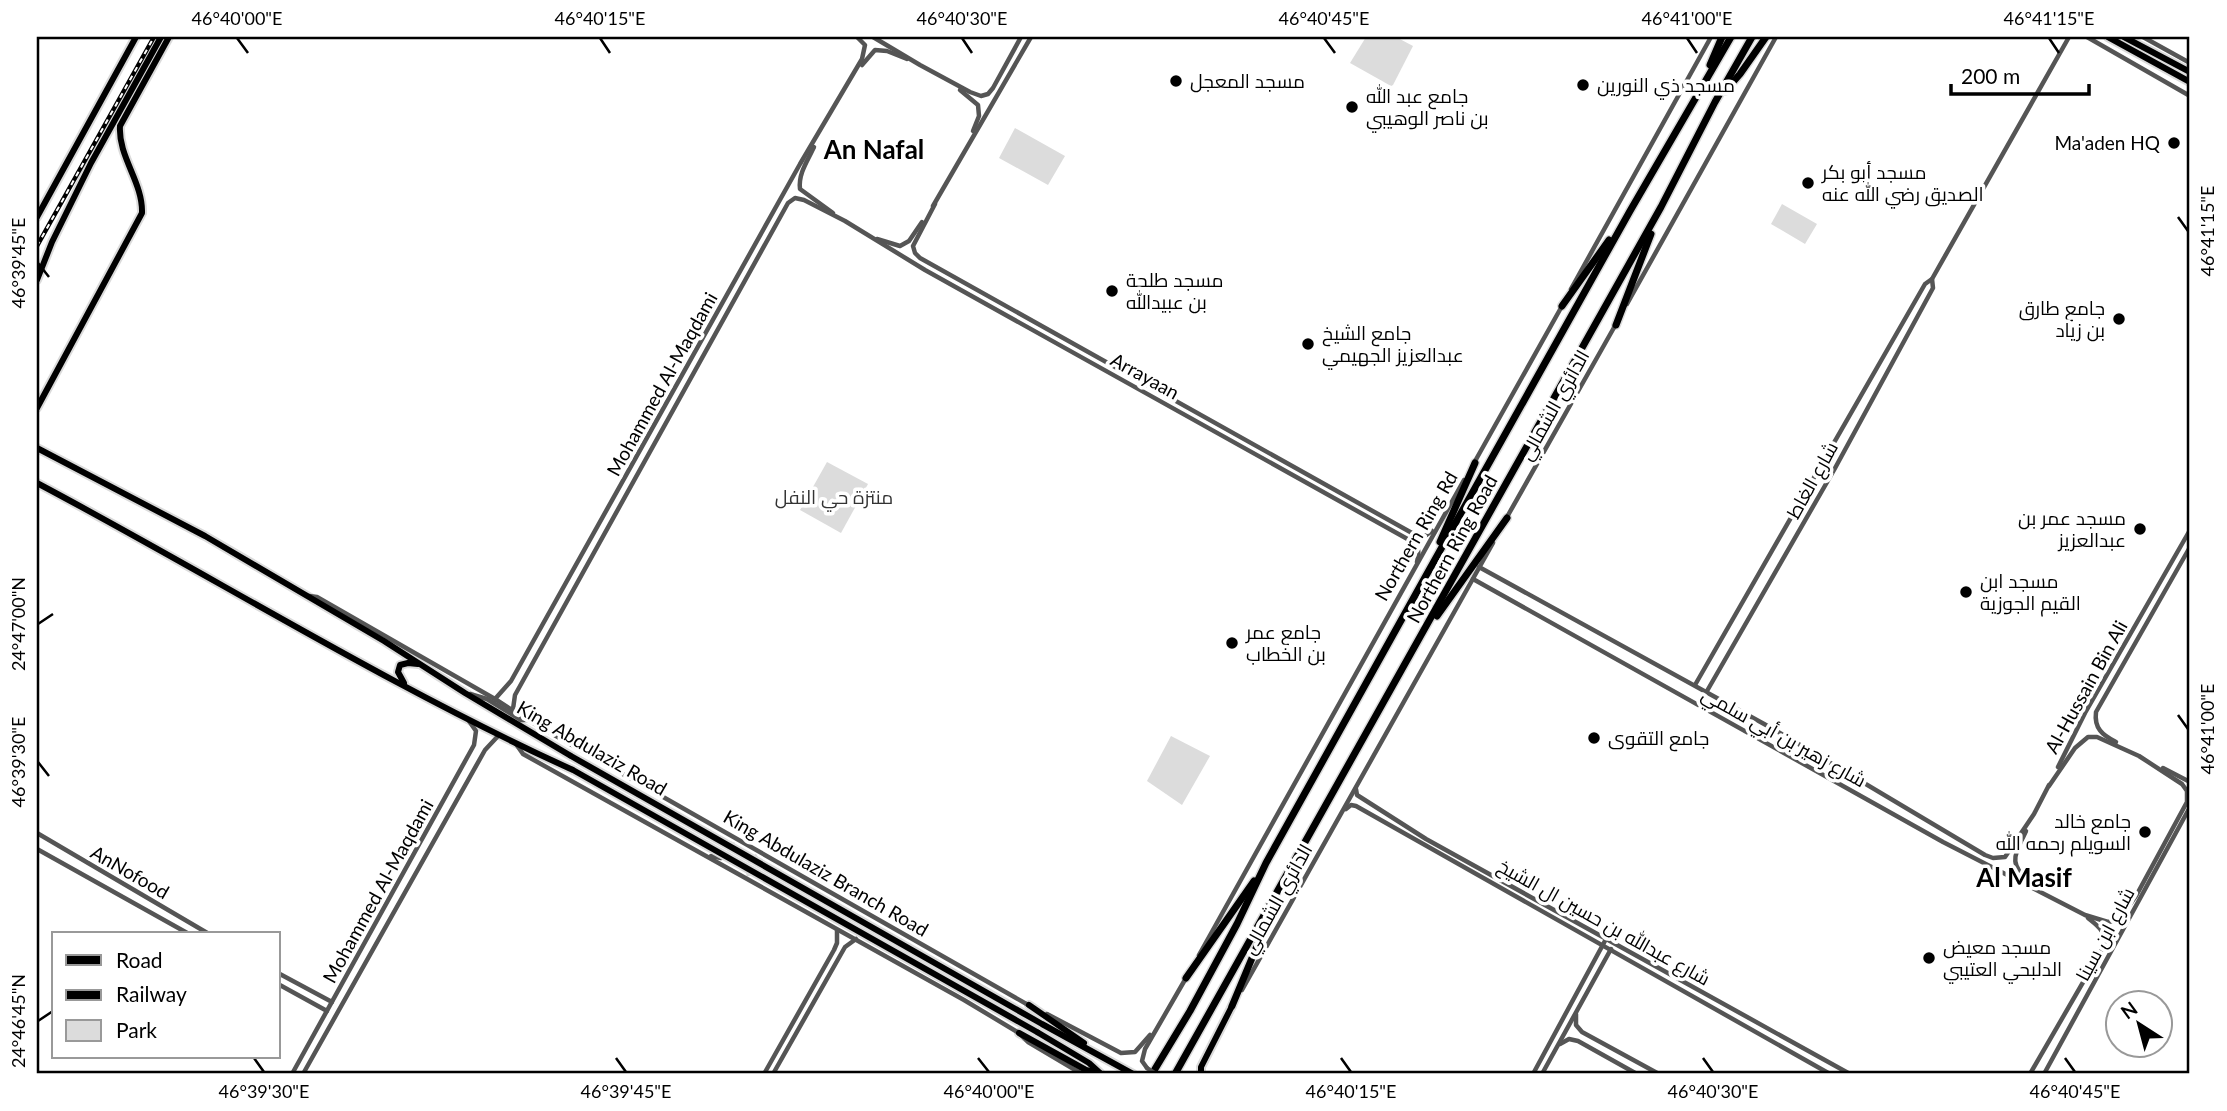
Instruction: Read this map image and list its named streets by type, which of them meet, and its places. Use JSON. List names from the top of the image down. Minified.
{"streets":{"highway":["Northern Ring Road"],"main road":["King Abdulaziz Road"],"street":["Arrayaan","Mohammed Al-Maqdami","الدائري الشمالي","شارع الغاط","Northern Ring Rd","Al-Hussain Bin Ali","شارع زهير بن أبي سلمي","AnNofood","King Abdulaziz Branch Road","شارع عبدالله بن حسين ال الشيخ","شارع ابن سينا"]},"crossings":[["Arrayaan","Mohammed Al-Maqdami"],["Mohammed Al-Maqdami","King Abdulaziz Road"],["الدائري الشمالي","شارع زهير بن أبي سلمي"],["شارع الغاط","شارع زهير بن أبي سلمي"],["Northern Ring Rd","Northern Ring Road"],["Northern Ring Rd","King Abdulaziz Branch Road"],["Al-Hussain Bin Ali","شارع زهير بن أبي سلمي"],["Al-Hussain Bin Ali","شارع ابن سينا"],["شارع زهير بن أبي سلمي","شارع ابن سينا"],["King Abdulaziz Road","King Abdulaziz Branch Road"]],"districts":["An Nafal","Al Masif"],"parks":["منتزة حي النفل"],"places":["مسجد المعجل","مسجد ذي النورين","جامع عبد الله بن ناصر الوهيبي","Ma'aden HQ","مسجد أبو بكر الصديق رضي الله عنه","مسجد طلحة بن عبيدالله","جامع طارق بن زياد","جامع الشيخ عبدالعزيز الجهيمي","مسجد عمر بن عبدالعزيز","مسجد ابن القيم الجوزية","جامع عمر بن الخطاب","جامع التقوى","جامع خالد السويلم رحمه الله","مسجد معيض الدلبحي العتيبي"],"legend":["Road","Railway","Park"],"scale_bar":"200 m","north":"top left","coordinates":["46°40'00\"E","46°40'15\"E","46°40'30\"E","46°40'45\"E","46°41'00\"E","46°41'15\"E","46°39'45\"E","24°47'00\"N","46°39'30\"E","24°46'45\"N"]}
